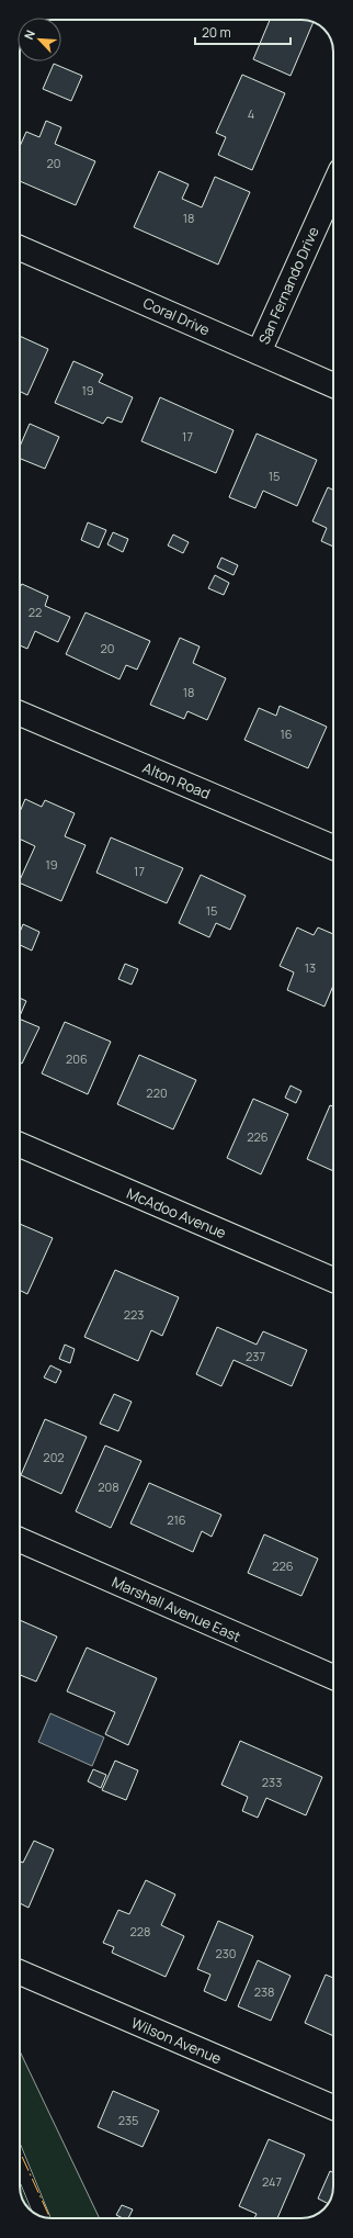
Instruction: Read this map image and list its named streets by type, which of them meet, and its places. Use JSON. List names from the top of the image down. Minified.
{"streets":{"street":["San Fernando Drive","Coral Drive","Alton Road","McAdoo Avenue","Marshall Avenue East","Wilson Avenue"]},"crossings":[["San Fernando Drive","Coral Drive"]],"house_numbers":["4","20","18","19","17","15","22","20","18","16","19","17","15","13","206","220","226","223","237","202","208","216","226","233","228","230","238","235","247"],"scale_bar":"20 m","north":"top left"}
